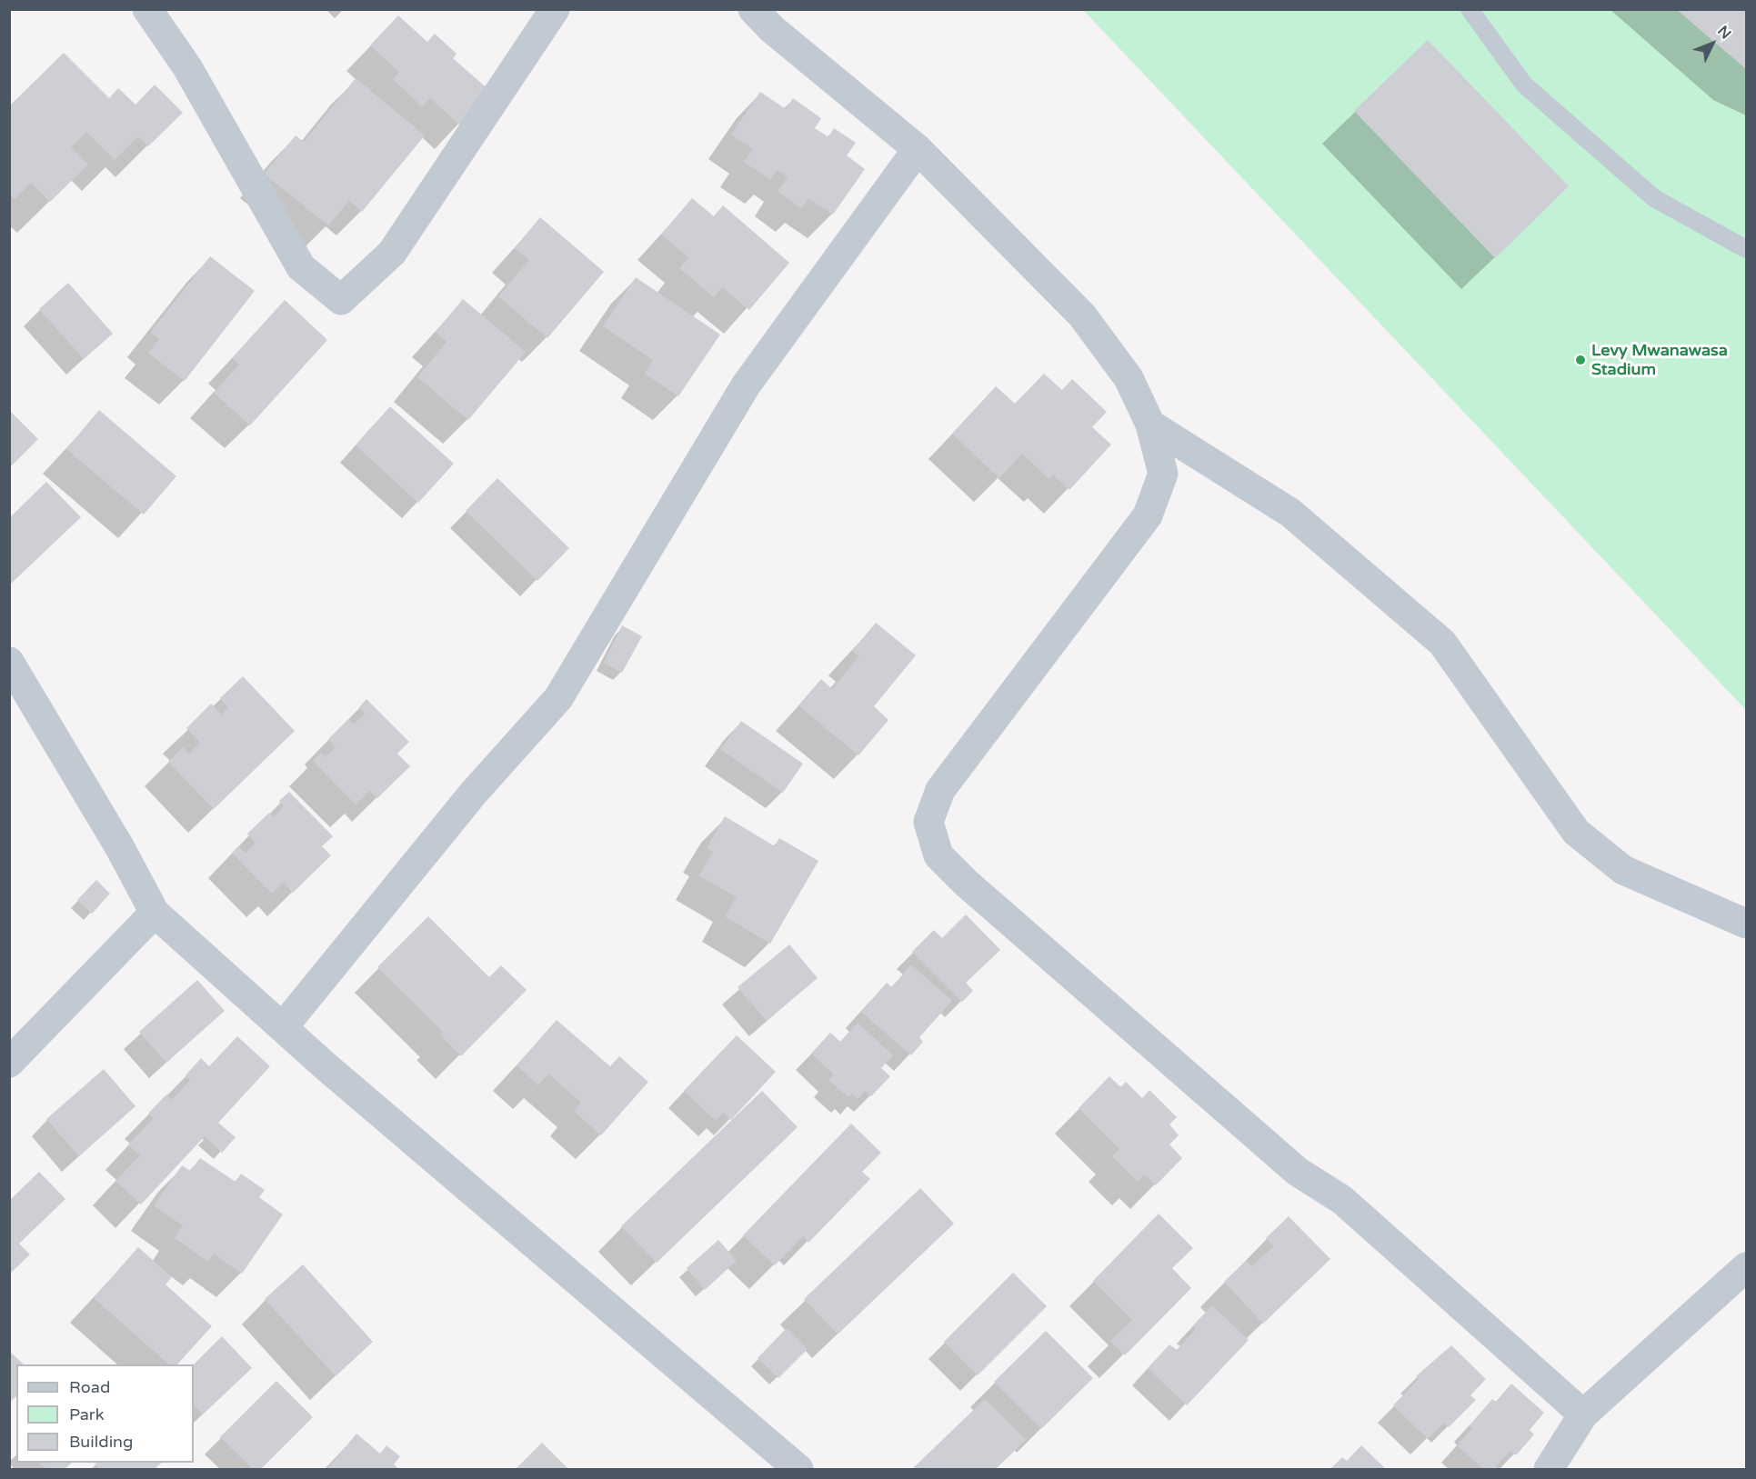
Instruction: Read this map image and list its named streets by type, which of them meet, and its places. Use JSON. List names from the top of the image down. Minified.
{"places":["Levy Mwanawasa Stadium"],"legend":["Road","Park","Building"],"north":"top right"}
